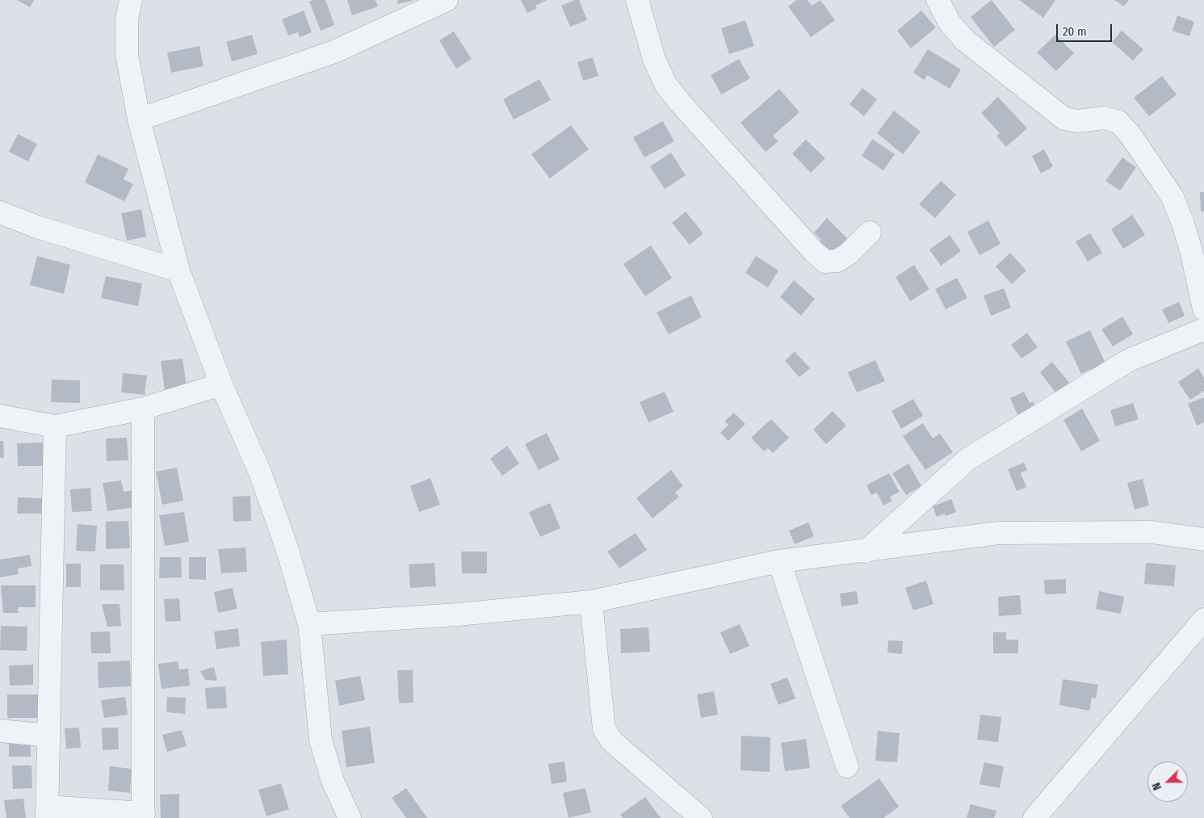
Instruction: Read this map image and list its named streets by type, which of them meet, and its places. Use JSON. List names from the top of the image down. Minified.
{"scale_bar":"20 m","north":"bottom left"}
